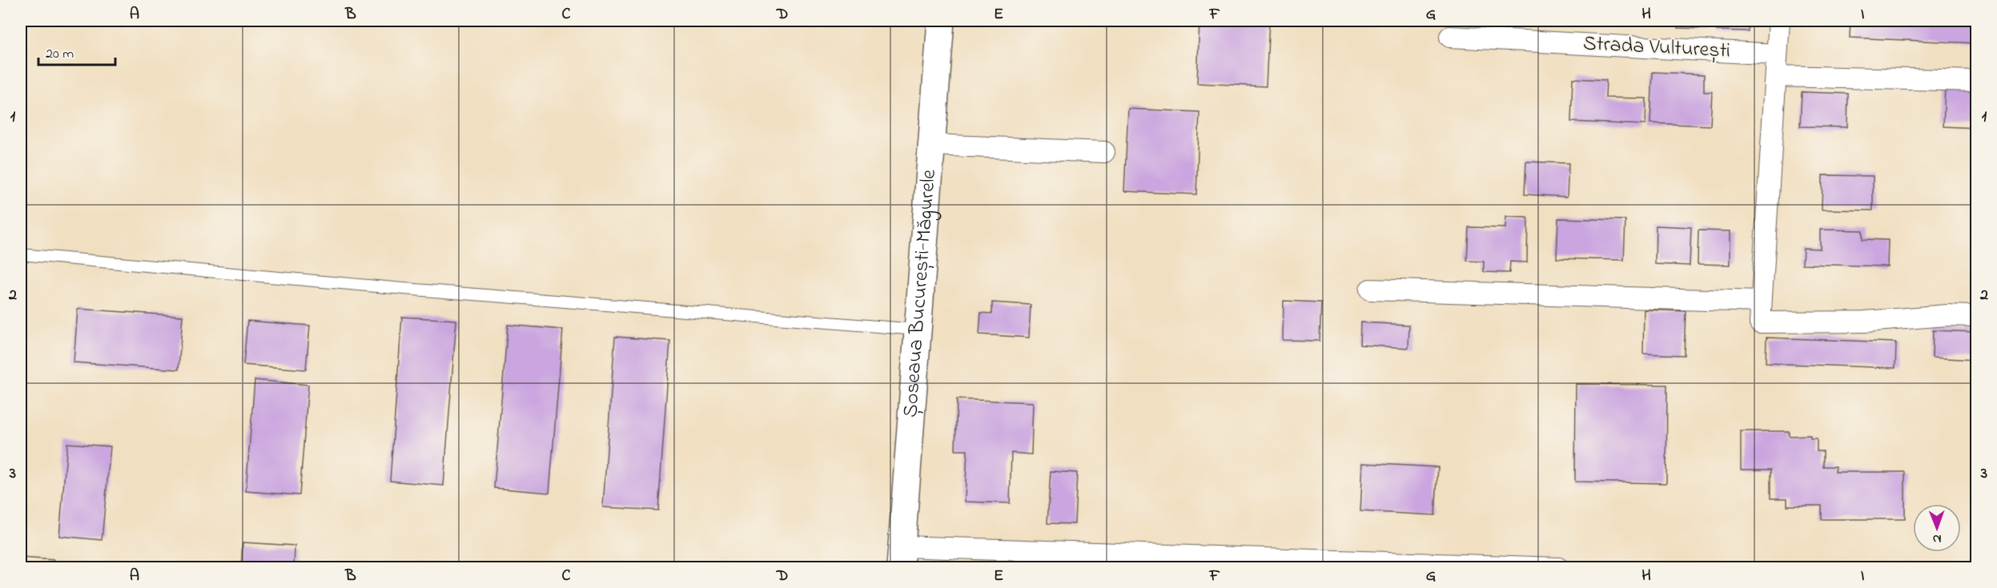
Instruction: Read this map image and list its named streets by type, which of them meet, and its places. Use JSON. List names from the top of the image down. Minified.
{"streets":{"main road":["Șoseaua București-Măgurele"],"street":["Strada Vulturești"]},"scale_bar":"20 m","north":"bottom","grid":{"columns":["A","B","C","D","E","F","G","H","I"],"rows":["1","2","3"]}}
